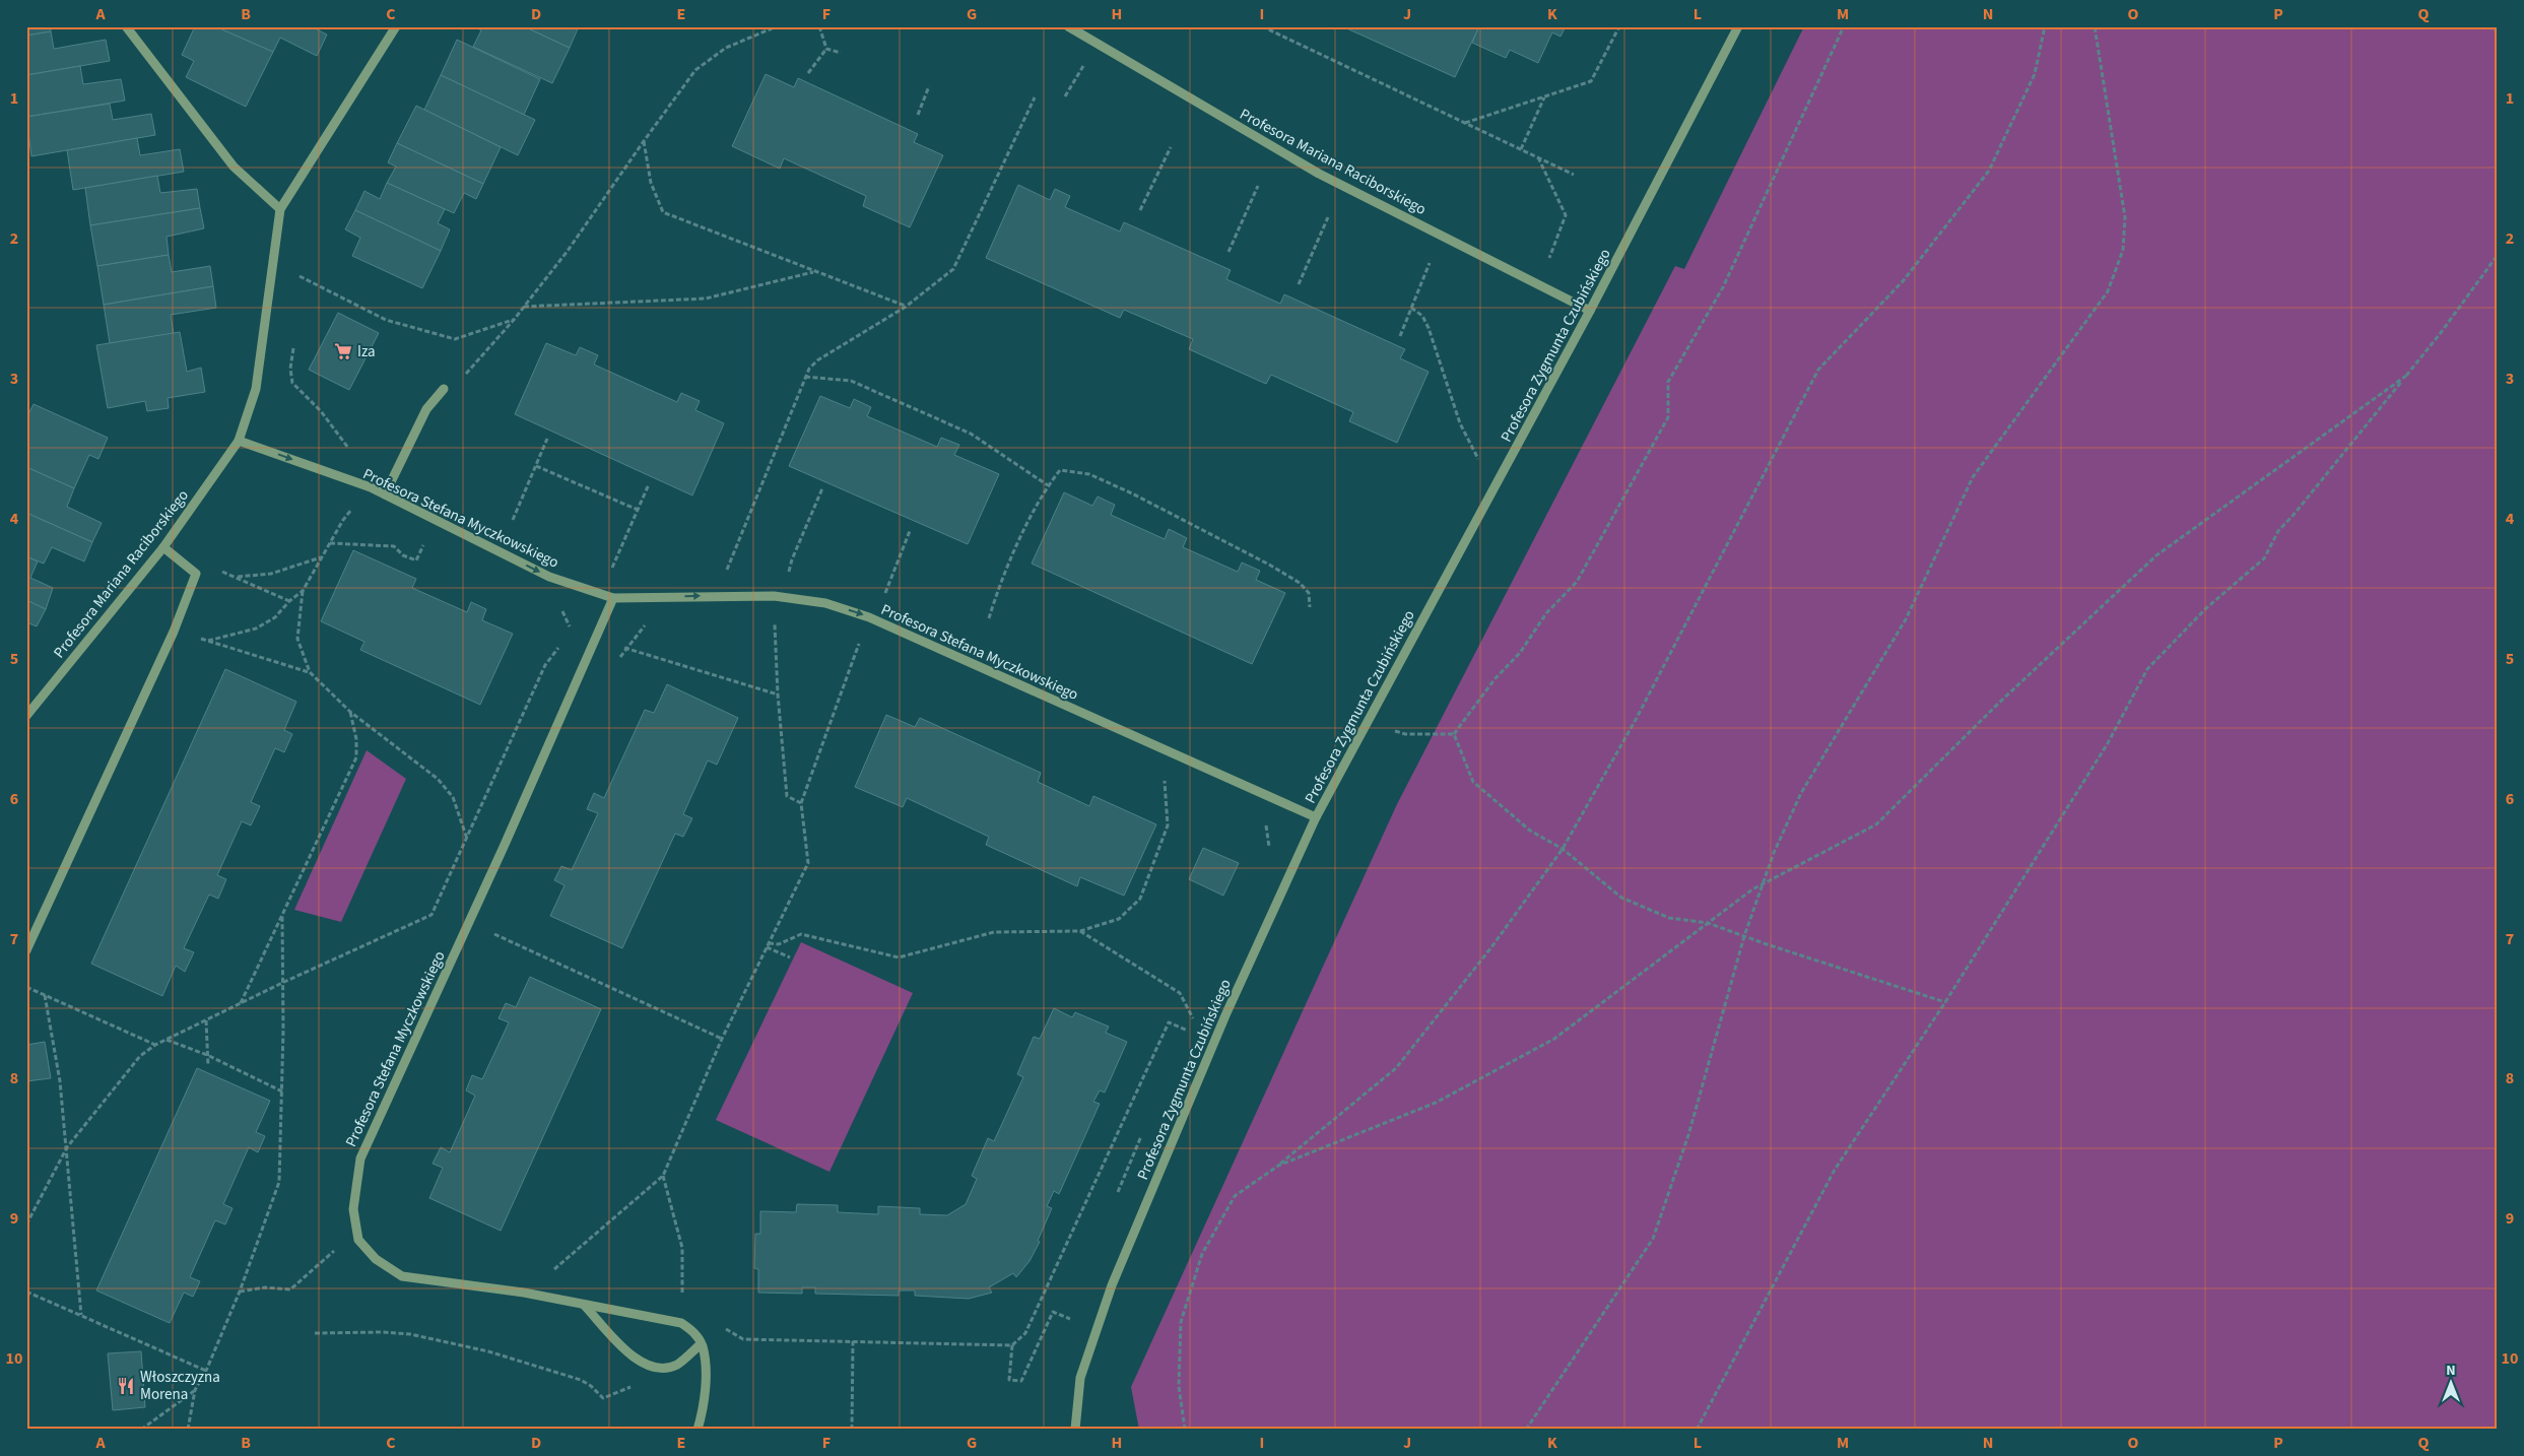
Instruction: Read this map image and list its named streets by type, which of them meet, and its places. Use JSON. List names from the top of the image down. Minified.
{"streets":{"street":["Profesora Mariana Raciborskiego","Profesora Zygmunta Czubińskiego","Profesora Stefana Myczkowskiego"]},"crossings":[["Profesora Mariana Raciborskiego","Profesora Zygmunta Czubińskiego"],["Profesora Mariana Raciborskiego","Profesora Stefana Myczkowskiego"],["Profesora Zygmunta Czubińskiego","Profesora Stefana Myczkowskiego"]],"places":{"supermarket":["Iza"],"restaurant":["Włoszczyzna Morena"]},"north":"top","grid":{"columns":["A","B","C","D","E","F","G","H","I","J","K","L","M","N","O","P","Q"],"rows":["1","2","3","4","5","6","7","8","9","10"]}}
